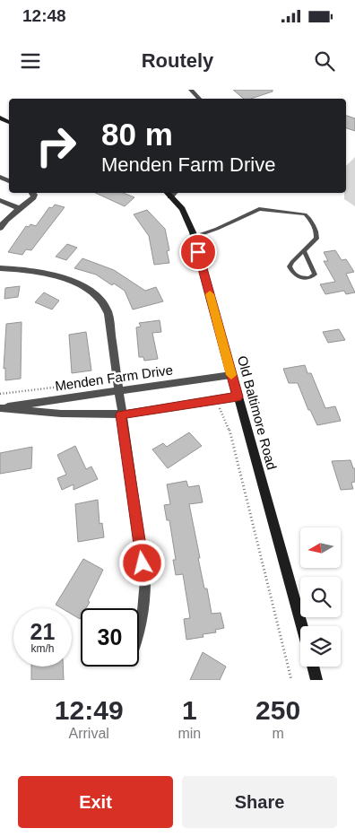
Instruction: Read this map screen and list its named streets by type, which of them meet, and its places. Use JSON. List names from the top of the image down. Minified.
{"streets":{"street":["Menden Farm Drive","Old Baltimore Road"]},"crossings":[["Menden Farm Drive","Old Baltimore Road"]],"north":"left","page":{"status":"12:48","header":"Routely","turn":["80 m","Menden Farm Drive"],"speed":"21 km/h","limit":"30","eta":["12:49","Arrival","1","min","250","m"],"buttons":["Exit","Share"]}}
